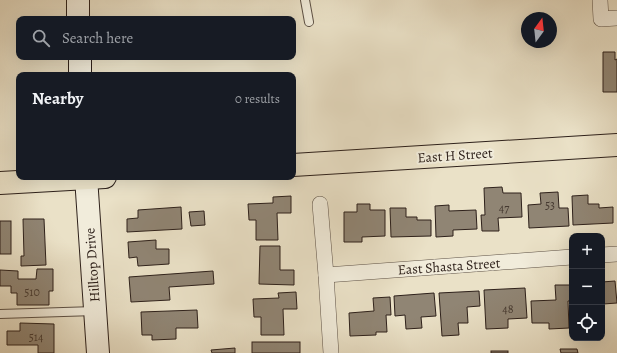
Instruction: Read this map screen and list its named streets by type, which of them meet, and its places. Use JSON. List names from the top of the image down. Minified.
{"streets":{"main road":["East H Street","Hilltop Drive"],"street":["East Shasta Street"]},"house_numbers":["53","47","510","48","514"],"north":"top","page":{"search":"Search here","heading":["Nearby","0 results"],"map_buttons":["+","−"]}}
